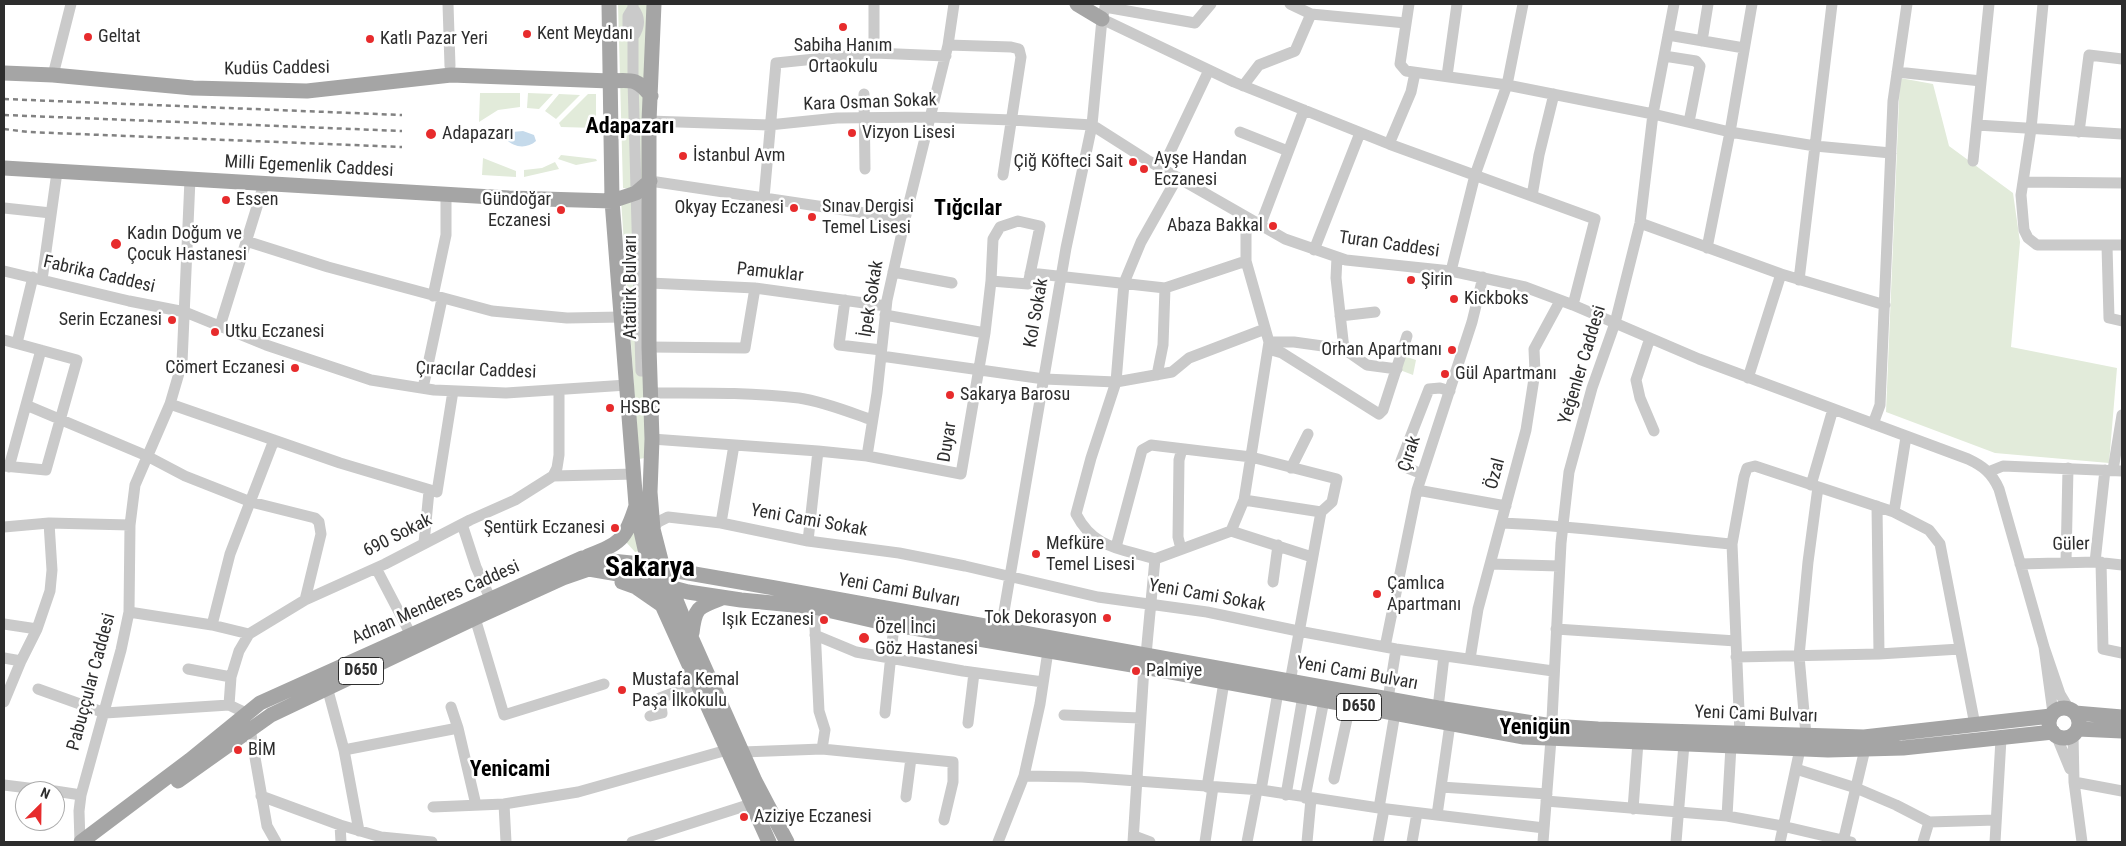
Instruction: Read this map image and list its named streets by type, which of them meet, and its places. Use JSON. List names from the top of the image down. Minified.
{"streets":{"main road":["Kudüs Caddesi","Milli Egemenlik Caddesi","Atatürk Bulvarı","Yeni Cami Bulvarı","Adnan Menderes Caddesi","D650"],"street":["Kara Osman Sokak","Turan Caddesi","Pamuklar","Fabrika Caddesi","İpek Sokak","Kol Sokak","Yeğenler Caddesi","Çıracılar Caddesi","Duyar","Çırak","Özal","Yeni Cami Sokak","690 Sokak","Güler","Pabuççular Caddesi"]},"crossings":[["Kudüs Caddesi","Atatürk Bulvarı"],["Kara Osman Sokak","Turan Caddesi"],["Kara Osman Sokak","Atatürk Bulvarı"],["Kara Osman Sokak","İpek Sokak"],["Kara Osman Sokak","Kol Sokak"],["Milli Egemenlik Caddesi","Atatürk Bulvarı"],["Milli Egemenlik Caddesi","Pabuççular Caddesi"],["Turan Caddesi","Kol Sokak"],["Turan Caddesi","Yeğenler Caddesi"],["Turan Caddesi","Çırak"],["Turan Caddesi","Özal"],["Pamuklar","Atatürk Bulvarı"],["Pamuklar","İpek Sokak"],["Pamuklar","Duyar"],["Fabrika Caddesi","Çıracılar Caddesi"],["Fabrika Caddesi","Pabuççular Caddesi"],["Atatürk Bulvarı","Çıracılar Caddesi"],["Atatürk Bulvarı","Duyar"],["Atatürk Bulvarı","Yeni Cami Sokak"],["Atatürk Bulvarı","Yeni Cami Bulvarı"],["Atatürk Bulvarı","Adnan Menderes Caddesi"],["İpek Sokak","Duyar"],["Kol Sokak","Yeni Cami Sokak"],["Kol Sokak","Yeni Cami Bulvarı"],["Yeğenler Caddesi","Yeni Cami Sokak"],["Yeğenler Caddesi","Yeni Cami Bulvarı"],["Çıracılar Caddesi","Pabuççular Caddesi"],["Çırak","Yeni Cami Sokak"],["Çırak","Yeni Cami Bulvarı"],["Özal","Yeni Cami Sokak"],["Yeni Cami Bulvarı","Adnan Menderes Caddesi"],["Adnan Menderes Caddesi","Pabuççular Caddesi"]],"districts":["Adapazarı","Tığcılar","Sakarya","Yenigün","Yenicami"],"places":["Sabiha Hanım Ortaokulu","Kent Meydanı","Geltat","Katlı Pazar Yeri","Vizyon Lisesi","Adapazarı","İstanbul Avm","Çiğ Köfteci Sait","Ayşe Handan Eczanesi","Essen","Okyay Eczanesi","Gündoğar Eczanesi","Sınav Dergisi Temel Lisesi","Abaza Bakkal","Kadın Doğum ve Çocuk Hastanesi","Şirin","Kickboks","Serin Eczanesi","Utku Eczanesi","Orhan Apartmanı","Cömert Eczanesi","Gül Apartmanı","Sakarya Barosu","HSBC","Şentürk Eczanesi","Mefküre Temel Lisesi","Çamlıca Apartmanı","Tok Dekorasyon","Işık Eczanesi","Özel İnci Göz Hastanesi","Palmiye","Mustafa Kemal Paşa İlkokulu","BİM","Aziziye Eczanesi"],"north":"top right"}
